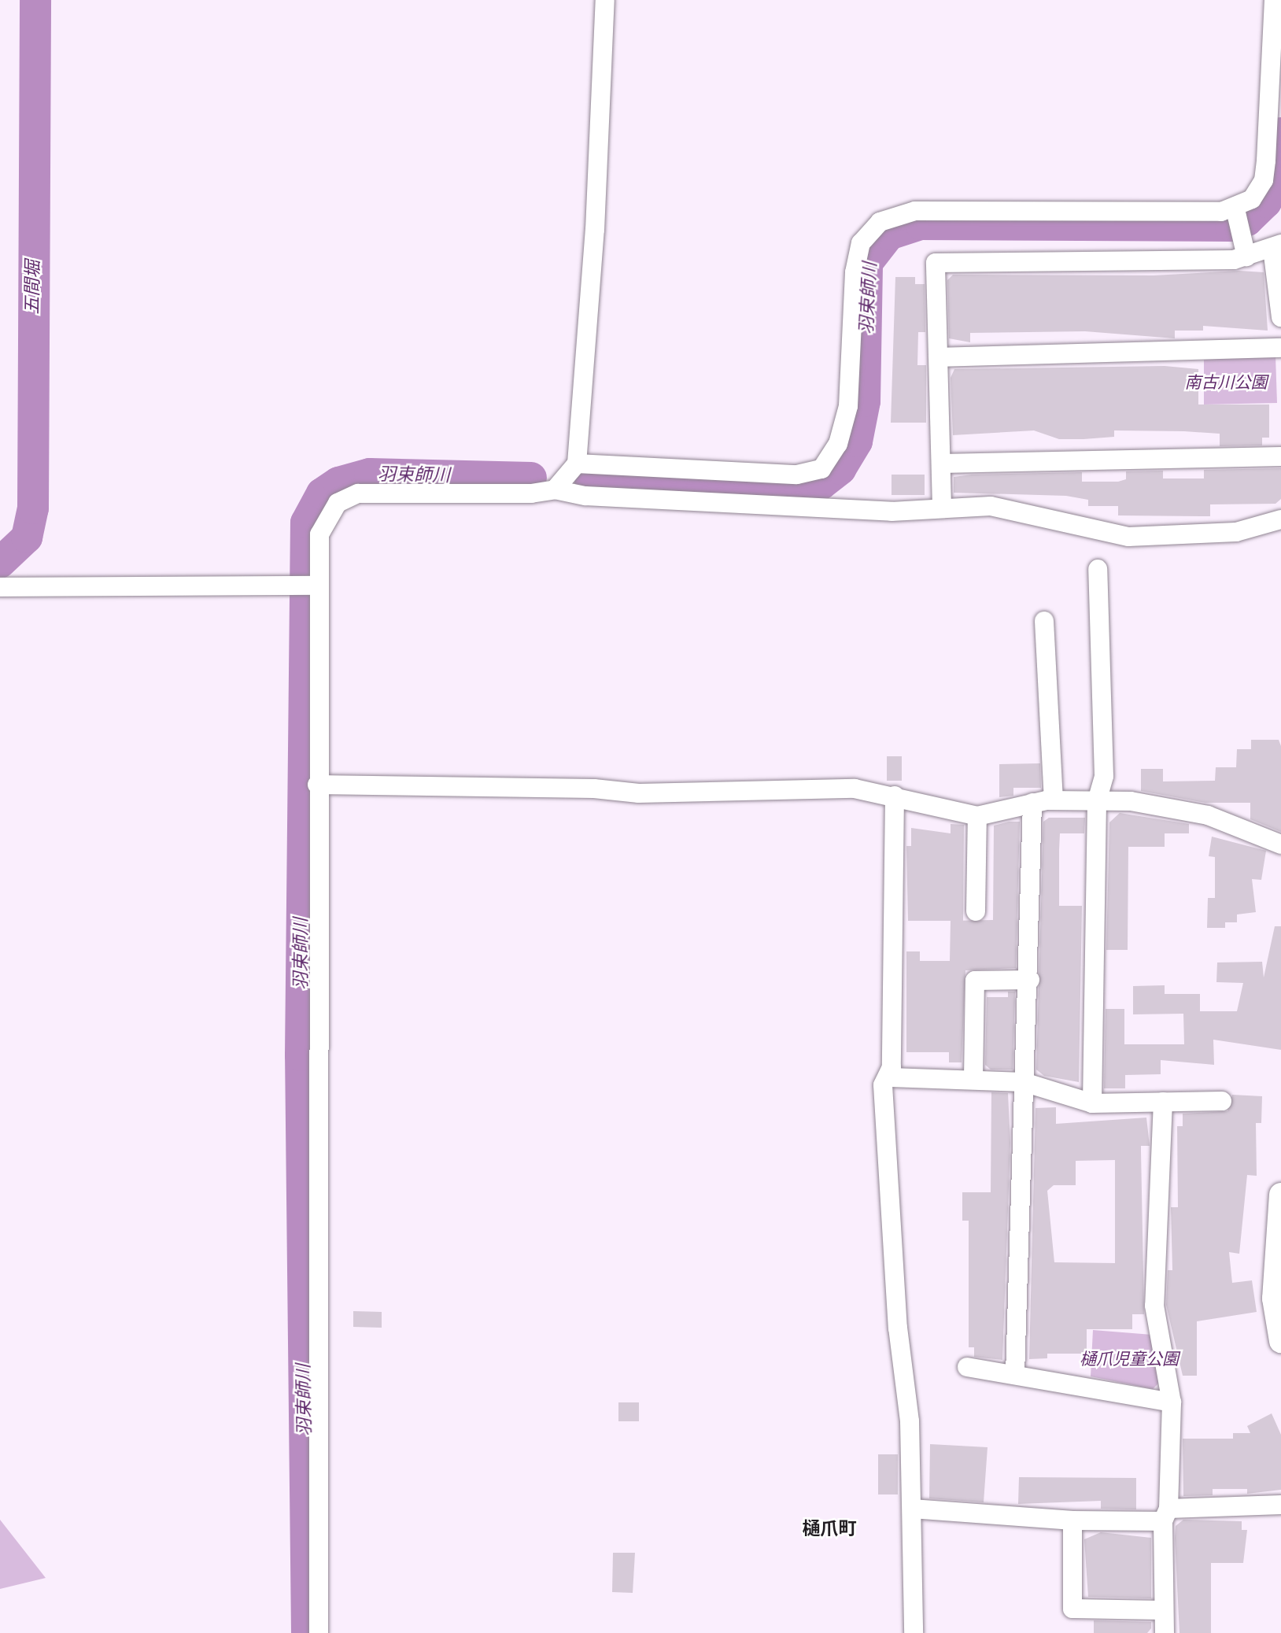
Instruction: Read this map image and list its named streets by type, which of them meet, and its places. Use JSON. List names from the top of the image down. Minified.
{"districts":["樋爪町"],"water":["五間堀","羽束師川"],"parks":["南古川公園","樋爪児童公園"]}
